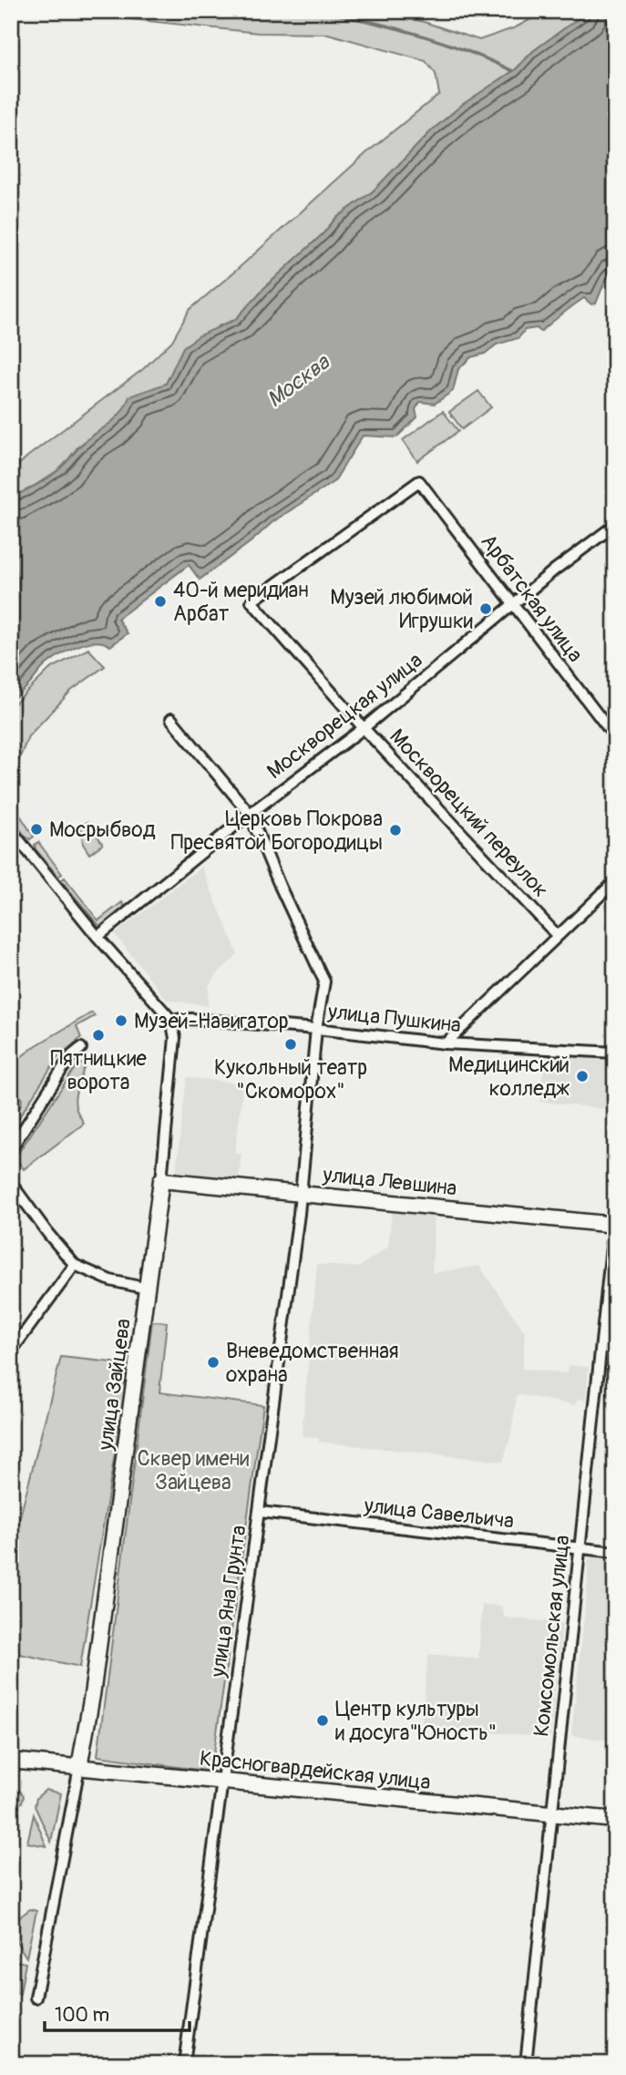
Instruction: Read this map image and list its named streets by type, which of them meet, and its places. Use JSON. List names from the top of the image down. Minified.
{"streets":{"street":["Арбатская улица","Москворецкая улица","Москворецкий переулок","улица Пушкина","улица Левшина","улица Зайцева","улица Савельича","улица Яна Грунта","Комсомольская улица","Красногвардейская улица"]},"crossings":[["Арбатская улица","Москворецкая улица"],["Арбатская улица","Москворецкий переулок"],["Москворецкая улица","Москворецкий переулок"],["Москворецкая улица","улица Яна Грунта"],["улица Пушкина","улица Зайцева"],["улица Пушкина","улица Яна Грунта"],["улица Левшина","улица Зайцева"],["улица Левшина","улица Яна Грунта"],["улица Левшина","Комсомольская улица"],["улица Зайцева","Красногвардейская улица"],["улица Савельича","улица Яна Грунта"],["улица Савельича","Комсомольская улица"],["улица Яна Грунта","Красногвардейская улица"],["Комсомольская улица","Красногвардейская улица"]],"water":["Москва"],"parks":["Сквер имени Зайцева"],"places":["40-й меридиан Арбат","Музей любимой Игрушки","Мосрыбвод","Церковь Покрова Пресвятой Богородицы","Музей-Навигатор","Пятницкие ворота","Кукольный театр \"Скоморох\"","Медицинский колледж","Вневедомственная охрана","Центр культуры и досуга\"Юность\""],"scale_bar":"100 m"}
